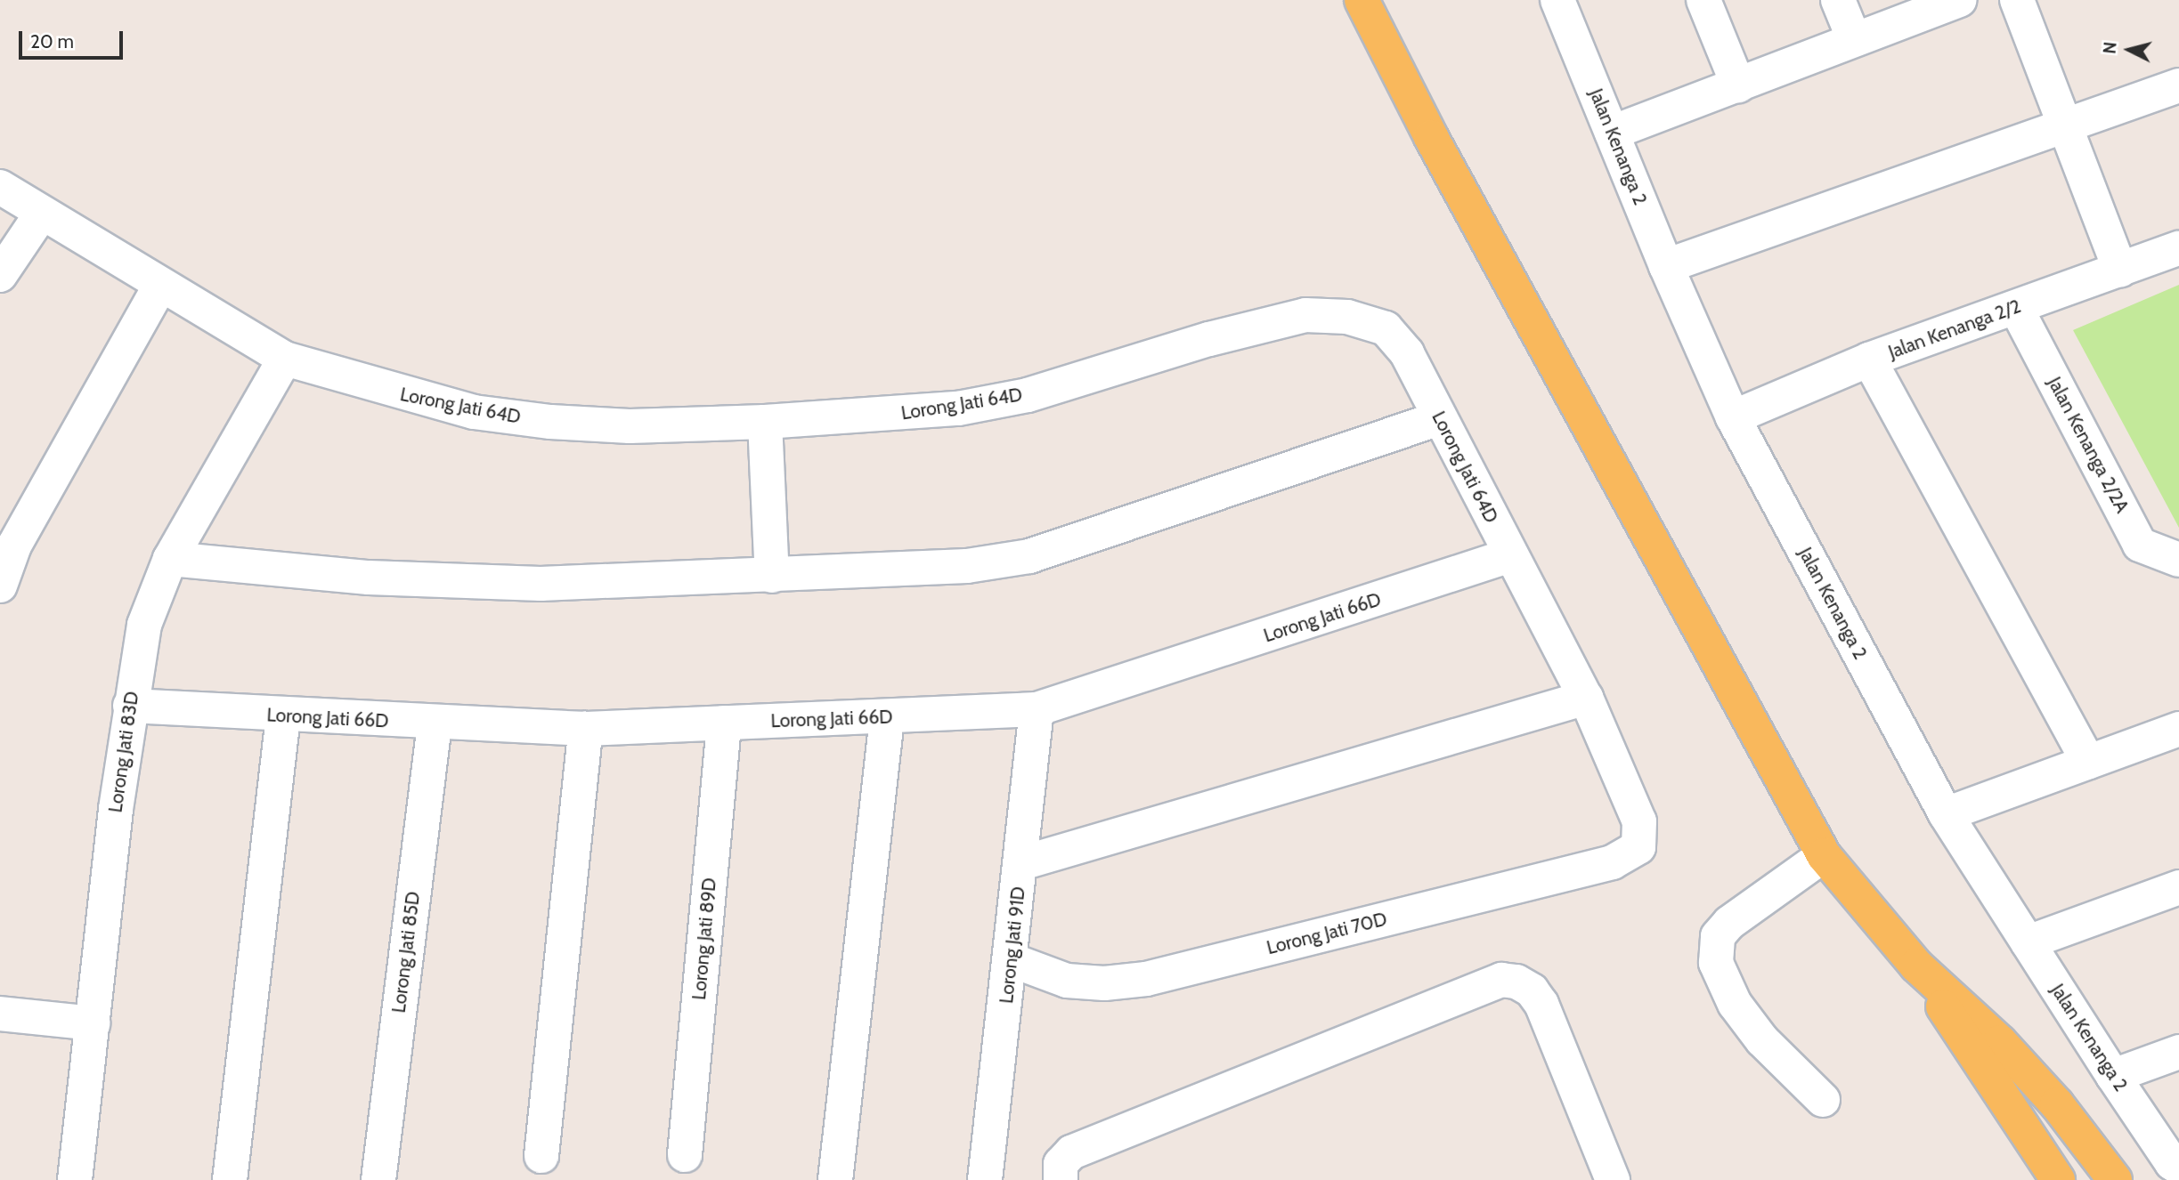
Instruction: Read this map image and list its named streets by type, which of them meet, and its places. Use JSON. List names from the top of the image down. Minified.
{"streets":{"street":["Jalan Kenanga 2","Jalan Kenanga 2/2","Lorong Jati 64D","Jalan Kenanga 2/2A","Lorong Jati 66D","Lorong Jati 83D","Lorong Jati 70D","Lorong Jati 89D","Lorong Jati 91D","Lorong Jati 85D"]},"crossings":[["Jalan Kenanga 2","Jalan Kenanga 2/2"],["Jalan Kenanga 2/2","Jalan Kenanga 2/2A"],["Lorong Jati 64D","Lorong Jati 66D"],["Lorong Jati 64D","Lorong Jati 83D"],["Lorong Jati 64D","Lorong Jati 70D"],["Lorong Jati 66D","Lorong Jati 83D"],["Lorong Jati 66D","Lorong Jati 89D"],["Lorong Jati 66D","Lorong Jati 91D"],["Lorong Jati 66D","Lorong Jati 85D"],["Lorong Jati 70D","Lorong Jati 91D"]],"scale_bar":"20 m","north":"left"}
